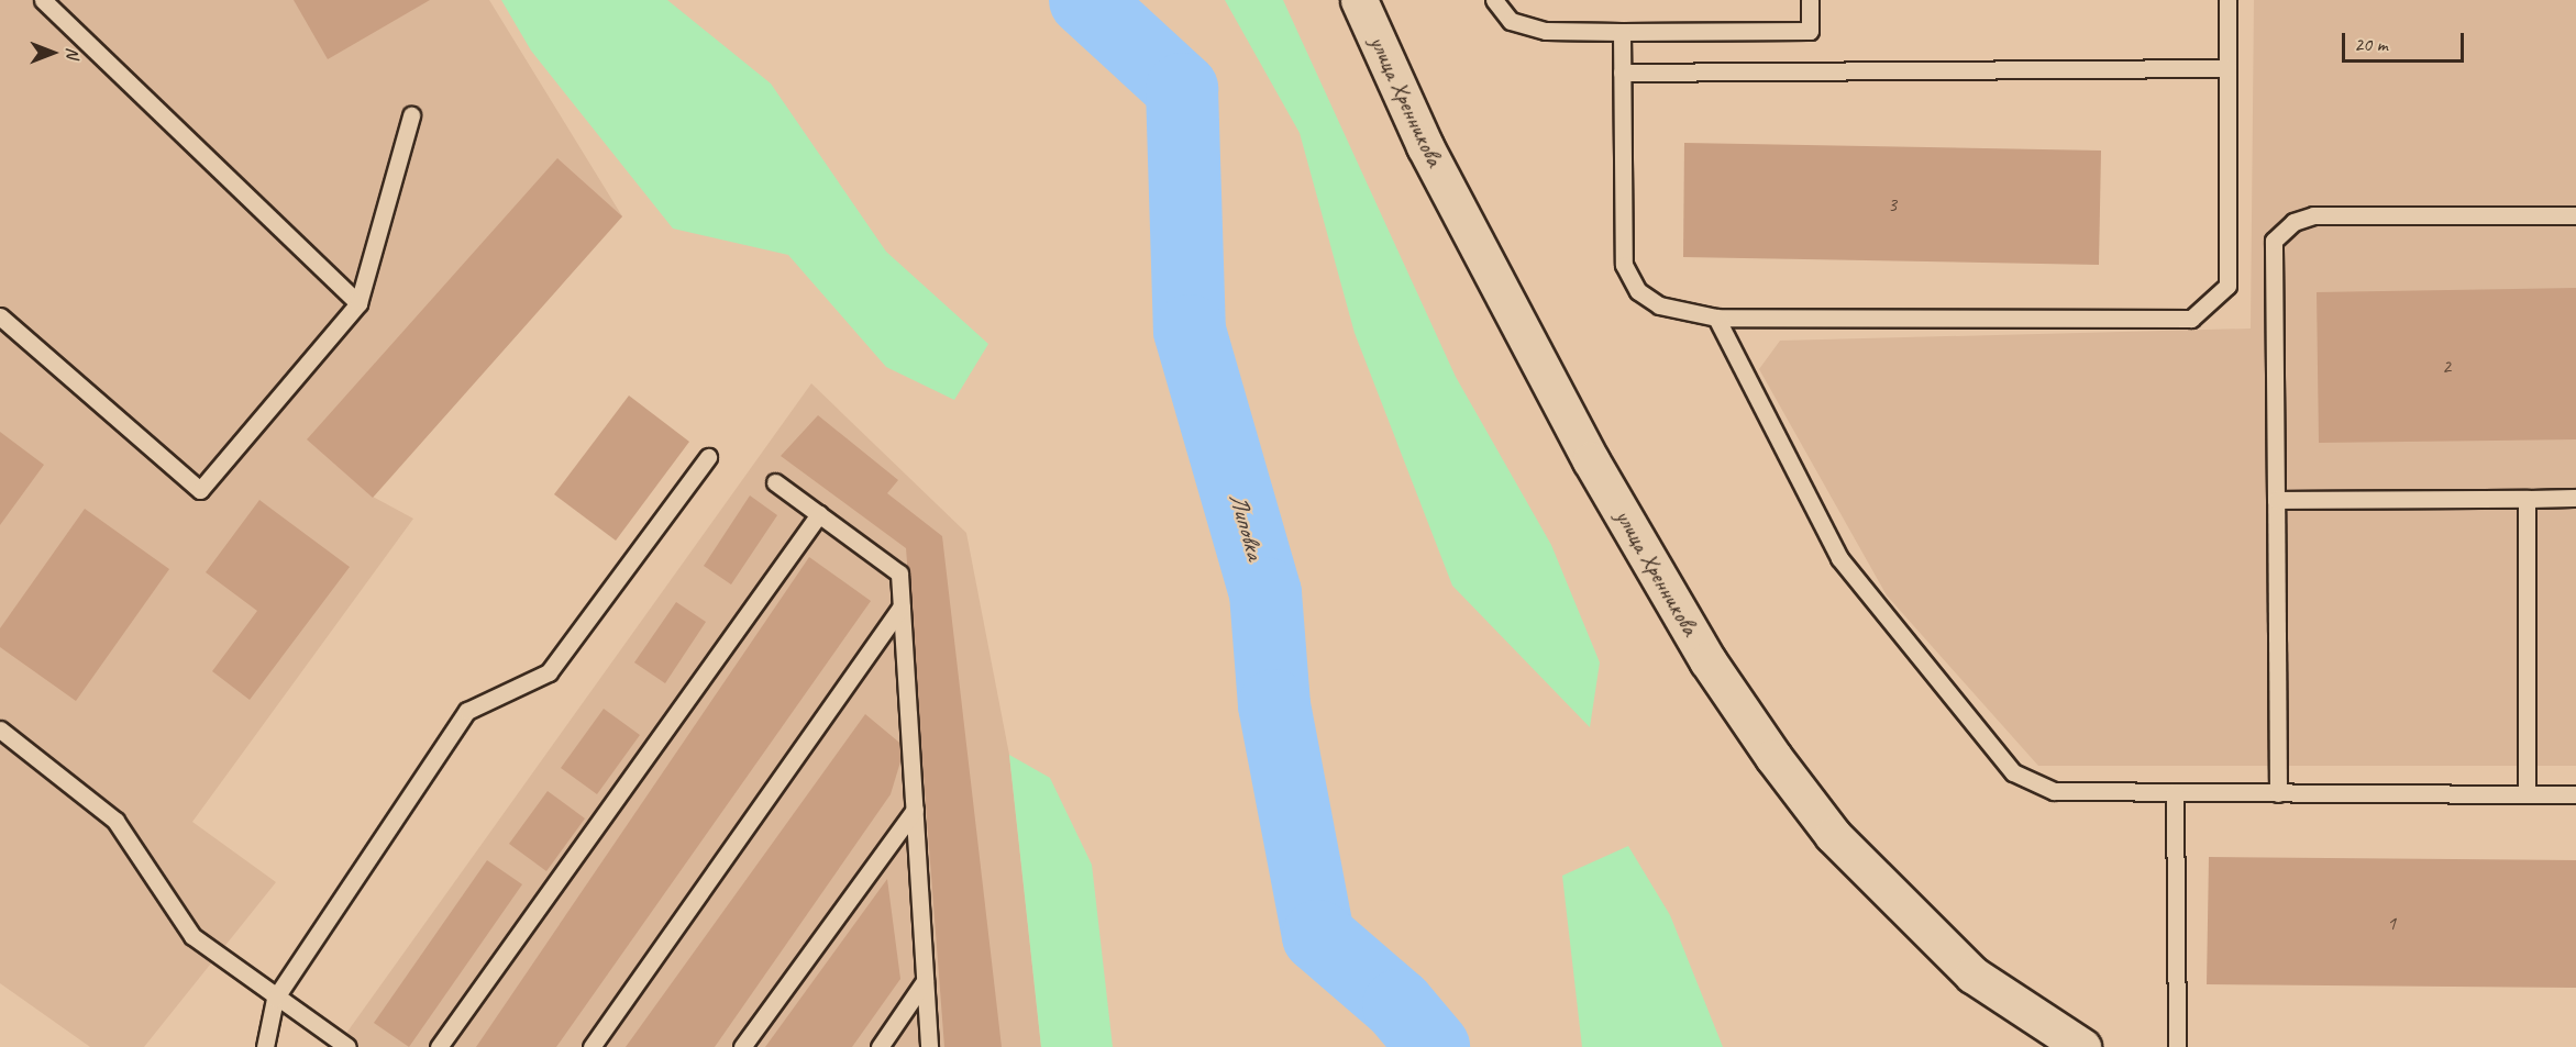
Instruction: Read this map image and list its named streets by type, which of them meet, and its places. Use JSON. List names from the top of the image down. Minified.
{"streets":{"street":["улица Хренникова"]},"water":["Липовка"],"house_numbers":["3","2","1"],"scale_bar":"20 m","north":"right"}
